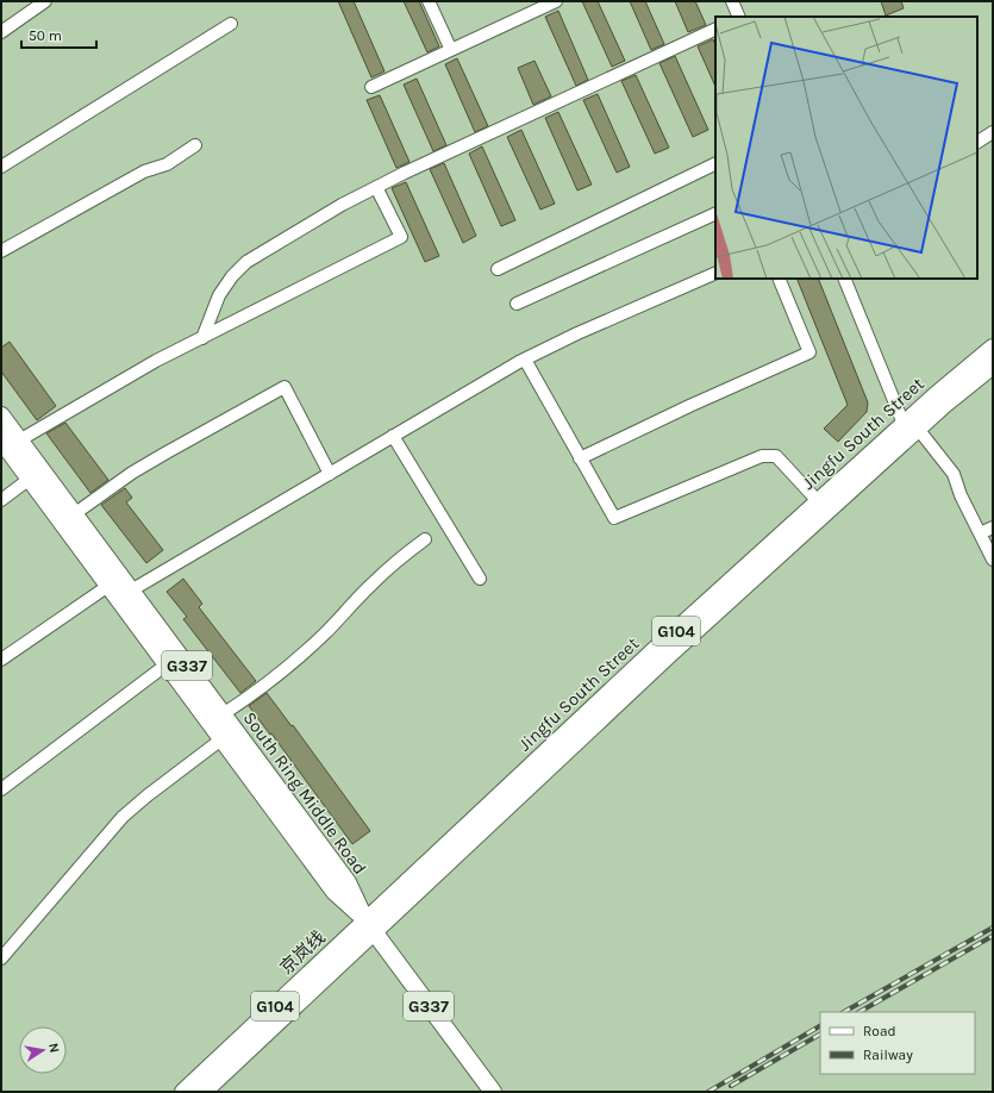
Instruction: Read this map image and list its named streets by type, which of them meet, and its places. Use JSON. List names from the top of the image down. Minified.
{"streets":{"highway":["Jingfu South Street","G104","G337","South Ring Middle Road","京岚线"]},"crossings":[["Jingfu South Street","G337"],["Jingfu South Street","South Ring Middle Road"],["Jingfu South Street","京岚线"],["G337","South Ring Middle Road"],["G337","京岚线"],["South Ring Middle Road","京岚线"]],"legend":["Road","Railway"],"scale_bar":"50 m","north":"right"}
